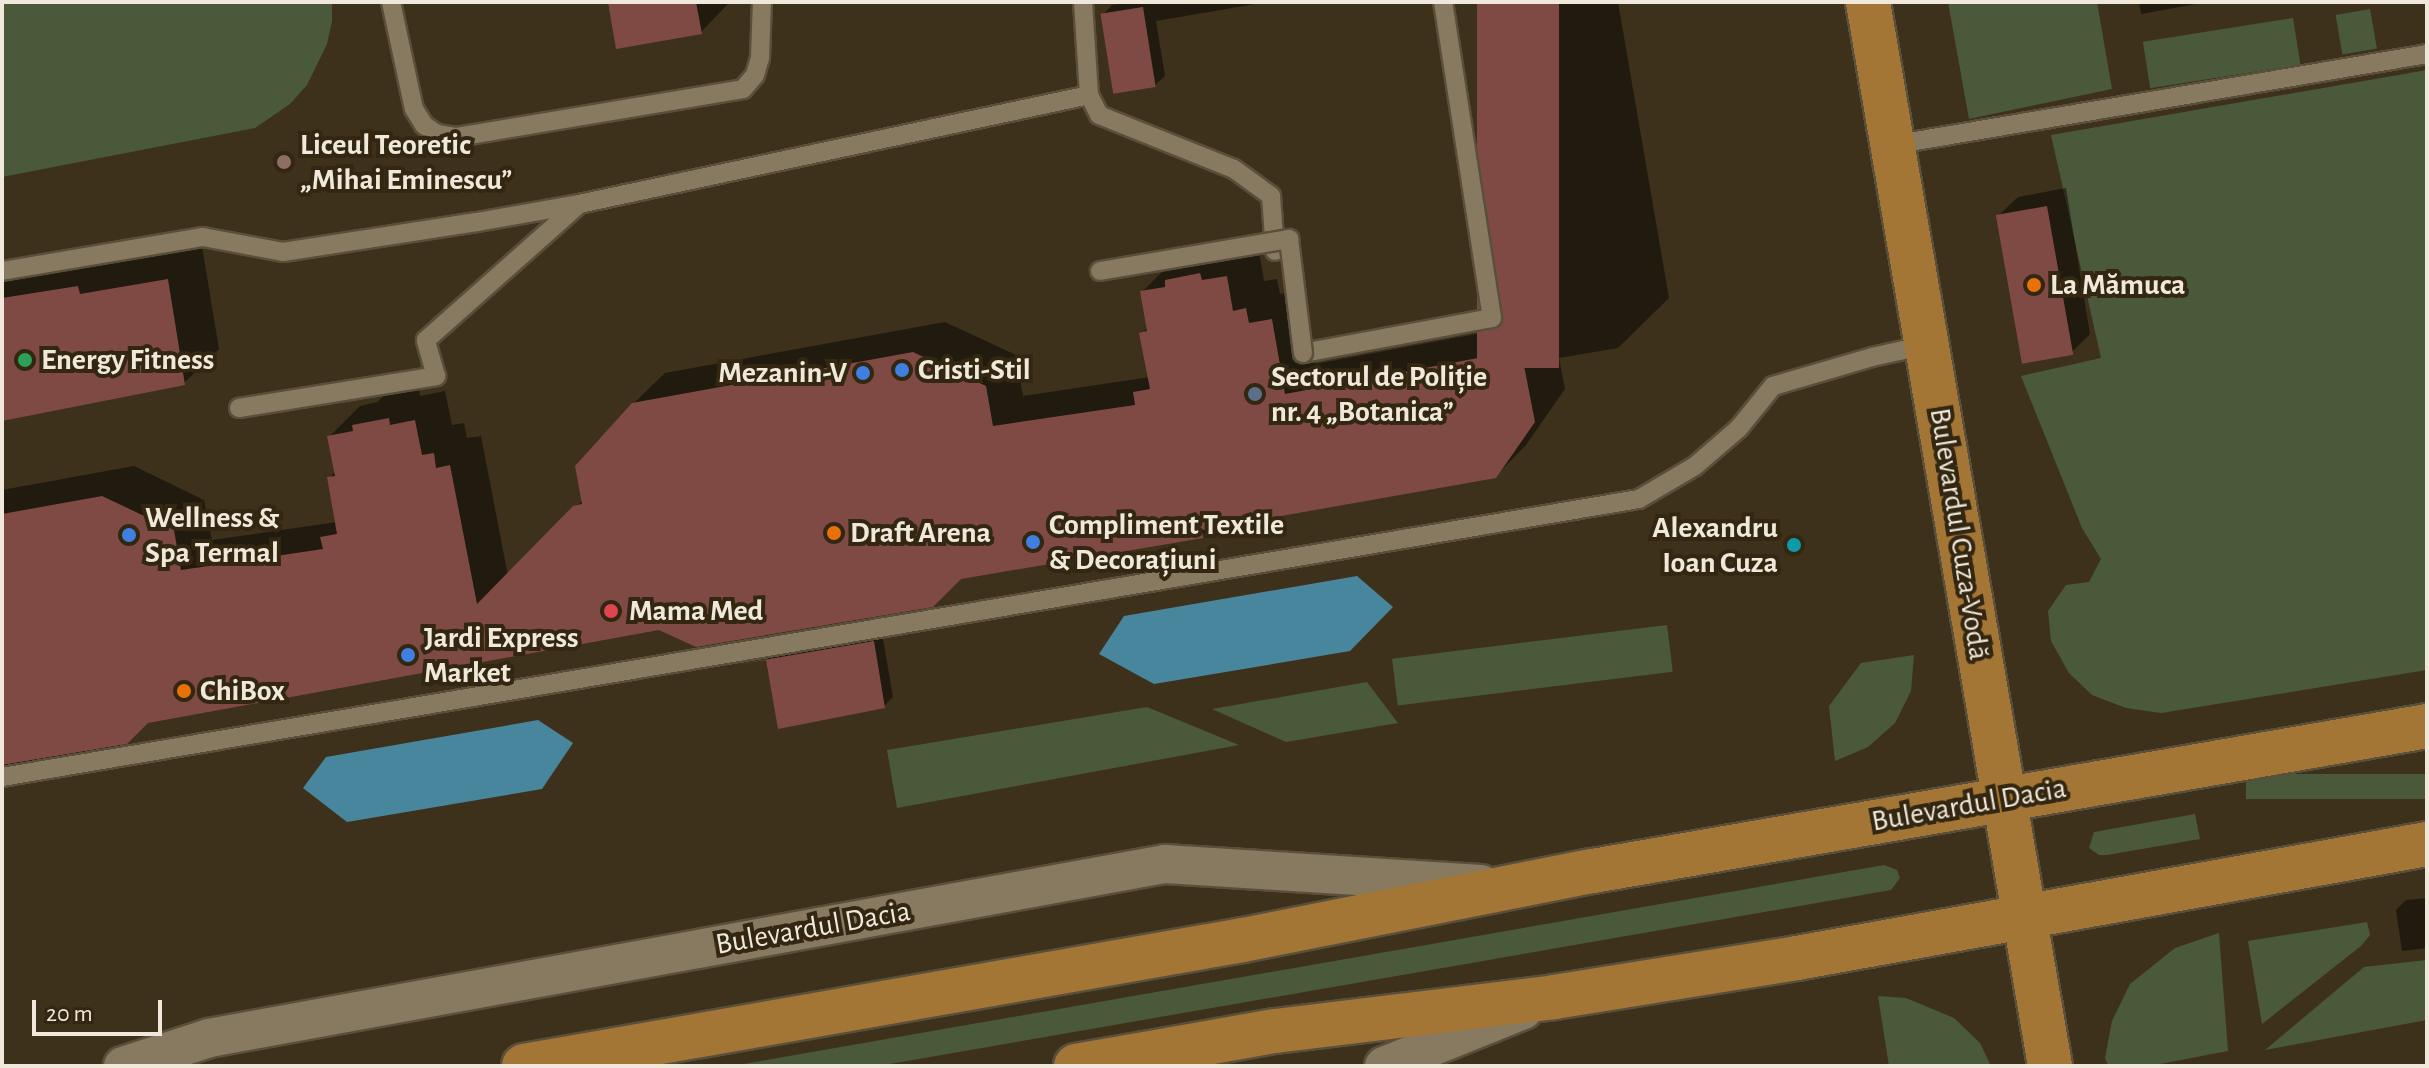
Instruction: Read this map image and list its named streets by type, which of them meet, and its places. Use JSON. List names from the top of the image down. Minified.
{"streets":{"main road":["Bulevardul Cuza-Vodă","Bulevardul Dacia"]},"crossings":[["Bulevardul Cuza-Vodă","Bulevardul Dacia"]],"places":["Liceul Teoretic „Mihai Eminescu”","La Mămuca","Energy Fitness","Cristi-Stil","Mezanin-V","Sectorul de Poliție nr. 4 „Botanica”","Draft Arena","Wellness & Spa Termal","Compliment Textile & Decorațiuni","Alexandru Ioan Cuza","Mama Med","Jardi Express Market","ChiBox"],"scale_bar":"20 m"}
